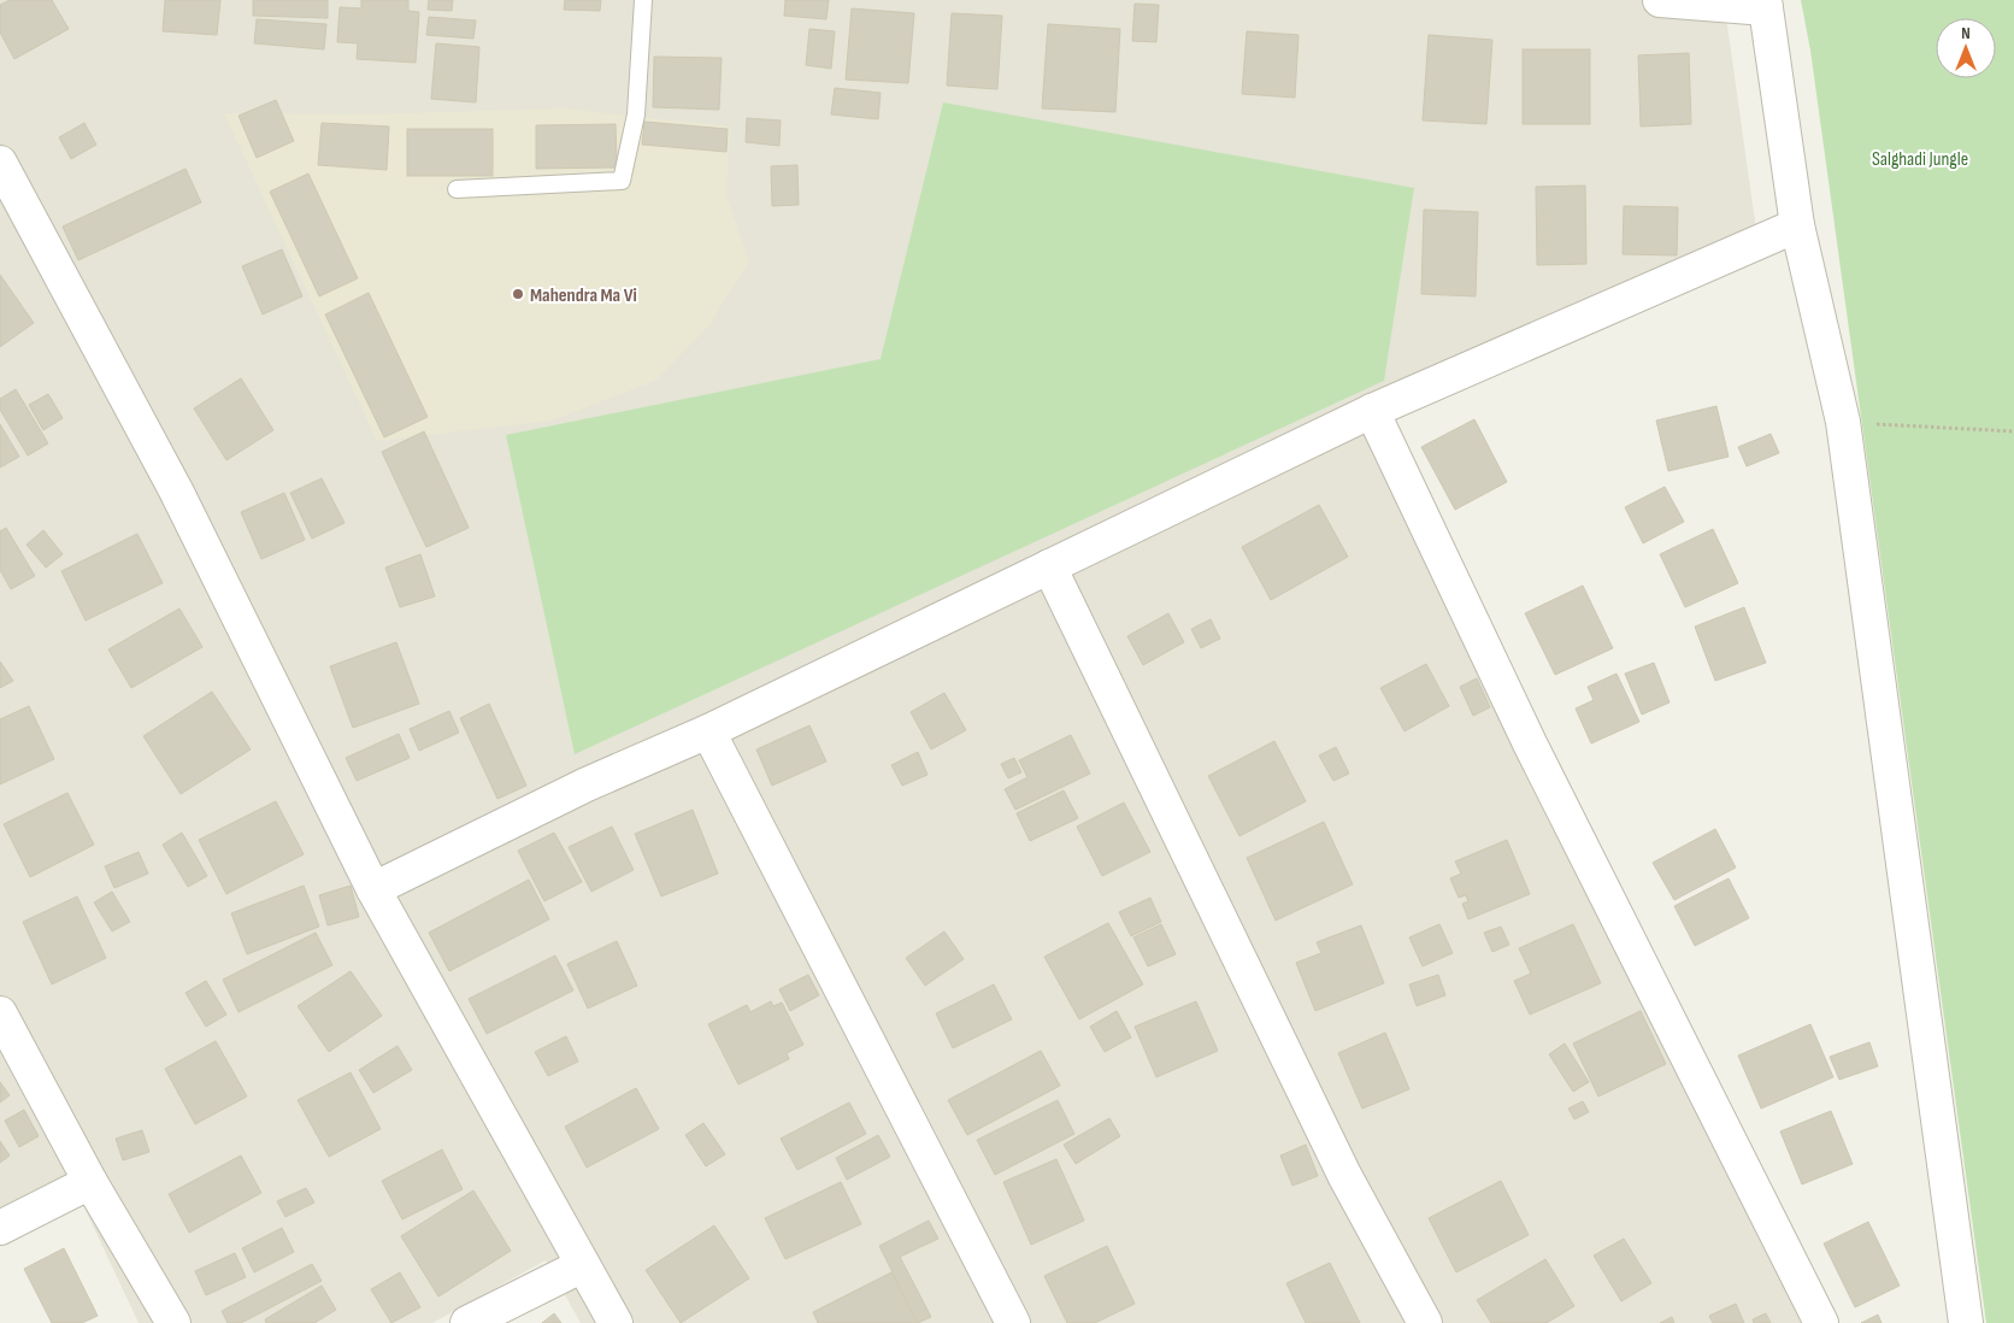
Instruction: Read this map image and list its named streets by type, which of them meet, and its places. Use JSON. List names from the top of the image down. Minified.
{"parks":["Salghadi Jungle"],"places":["Mahendra Ma Vi"],"north":"top"}
